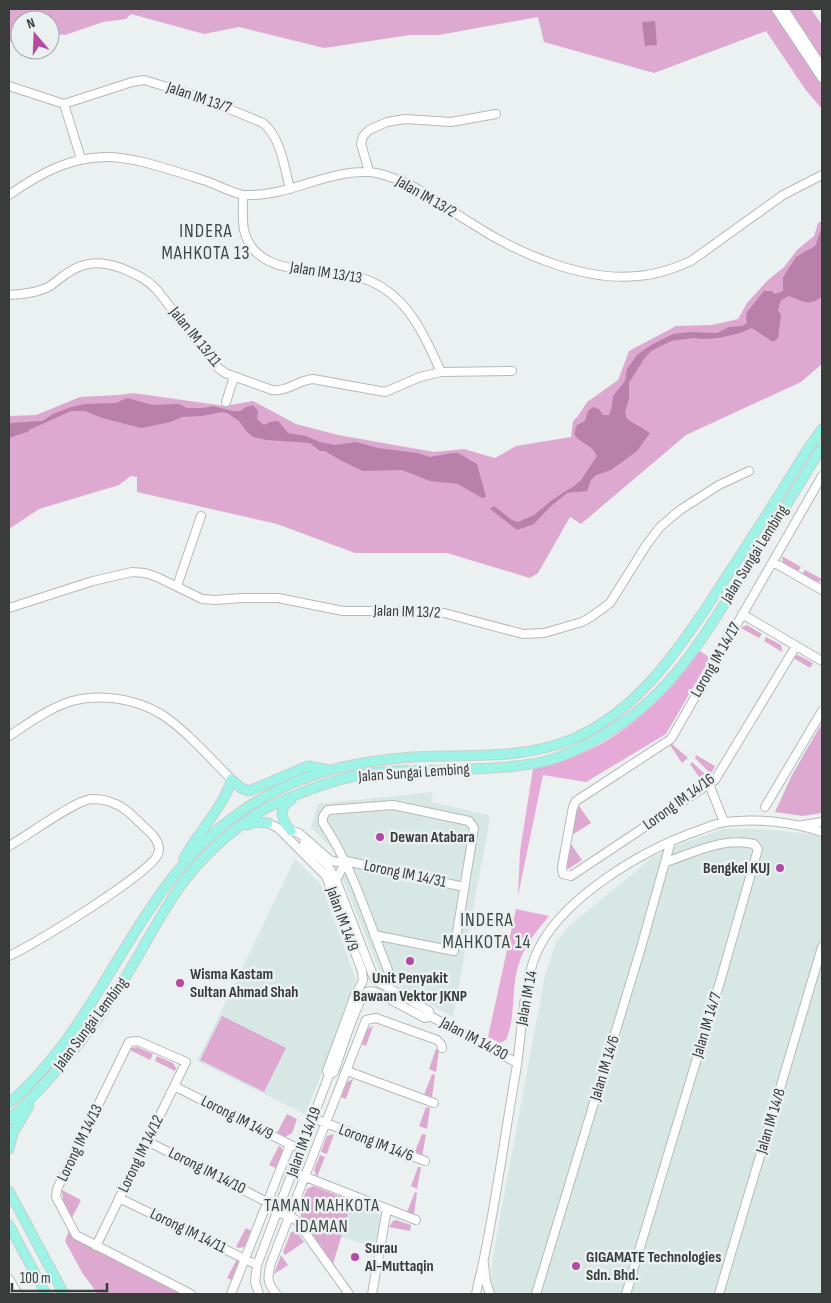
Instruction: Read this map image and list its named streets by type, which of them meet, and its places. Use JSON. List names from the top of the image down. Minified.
{"streets":{"main road":["Jalan Sungai Lembing"],"street":["Jalan IM 13/7","Jalan IM 13/2","Jalan IM 13/13","Jalan IM 13/11","Lorong IM 14/17","Lorong IM 14/16","Lorong IM 14/31","Jalan IM 14/9","Jalan IM 14","Jalan IM 14/7","Jalan IM 14/30","Jalan IM 14/6","Lorong IM 14/9","Jalan IM 14/8","Jalan IM 14/19","Lorong IM 14/13","Lorong IM 14/6","Lorong IM 14/12","Lorong IM 14/10","Lorong IM 14/11"]},"crossings":[["Jalan IM 13/7","Jalan IM 13/2"],["Jalan IM 13/2","Jalan IM 13/13"],["Jalan IM 13/13","Jalan IM 13/11"],["Lorong IM 14/17","Lorong IM 14/16"],["Lorong IM 14/31","Jalan IM 14/9"],["Jalan IM 14/9","Jalan IM 14/30"],["Jalan IM 14","Jalan IM 14/30"],["Jalan IM 14","Jalan IM 14/6"],["Jalan IM 14/7","Jalan IM 14/6"],["Lorong IM 14/9","Jalan IM 14/19"],["Lorong IM 14/9","Lorong IM 14/12"],["Jalan IM 14/19","Lorong IM 14/6"],["Jalan IM 14/19","Lorong IM 14/11"],["Lorong IM 14/13","Lorong IM 14/12"],["Lorong IM 14/12","Lorong IM 14/10"],["Lorong IM 14/12","Lorong IM 14/11"]],"districts":["INDERA MAHKOTA 13","INDERA MAHKOTA 14","TAMAN MAHKOTA IDAMAN"],"places":["Dewan Atabara","Bengkel KUJ","Unit Penyakit Bawaan Vektor JKNP","Wisma Kastam Sultan Ahmad Shah","Surau Al-Muttaqin","GIGAMATE Technologies Sdn. Bhd."],"scale_bar":"100 m","north":"top"}
